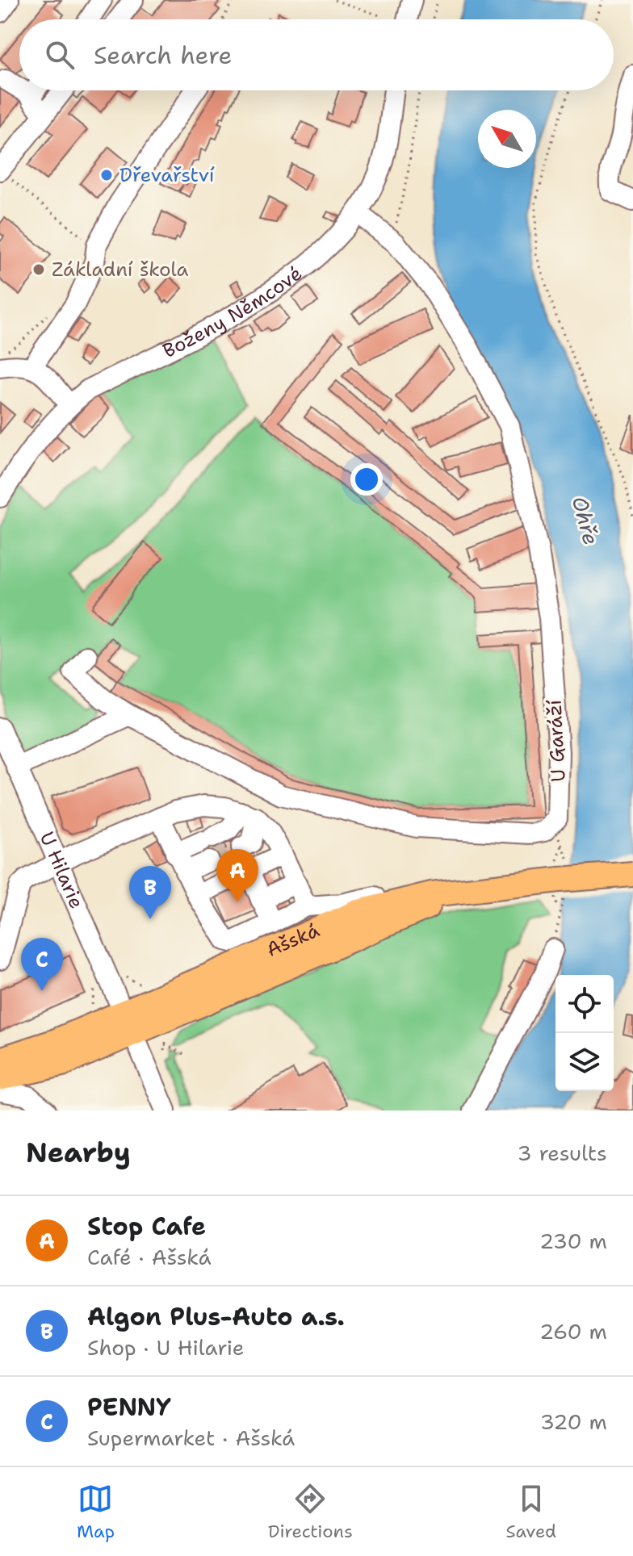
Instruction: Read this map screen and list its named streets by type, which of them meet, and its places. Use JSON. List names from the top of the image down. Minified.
{"streets":{"main road":["Ašská"],"street":["Boženy Němcové","U Garáží","U Hilarie"]},"crossings":[["U Hilarie","Ašská"]],"water":["Ohře"],"places":["Dřevařství","Základní škola"],"north":"top left","page":{"search":"Search here","pins":["A","B","C"],"heading":["Nearby","3 results"],"list":[{"mark":"A","name":"Stop Cafe","note":"Café · Ašská","value":"230 m"},{"mark":"B","name":"Algon Plus-Auto a.s.","note":"Shop · U Hilarie","value":"260 m"},{"mark":"C","name":"PENNY","note":"Supermarket · Ašská","value":"320 m"}],"nav":["Map","Directions","Saved"]}}
